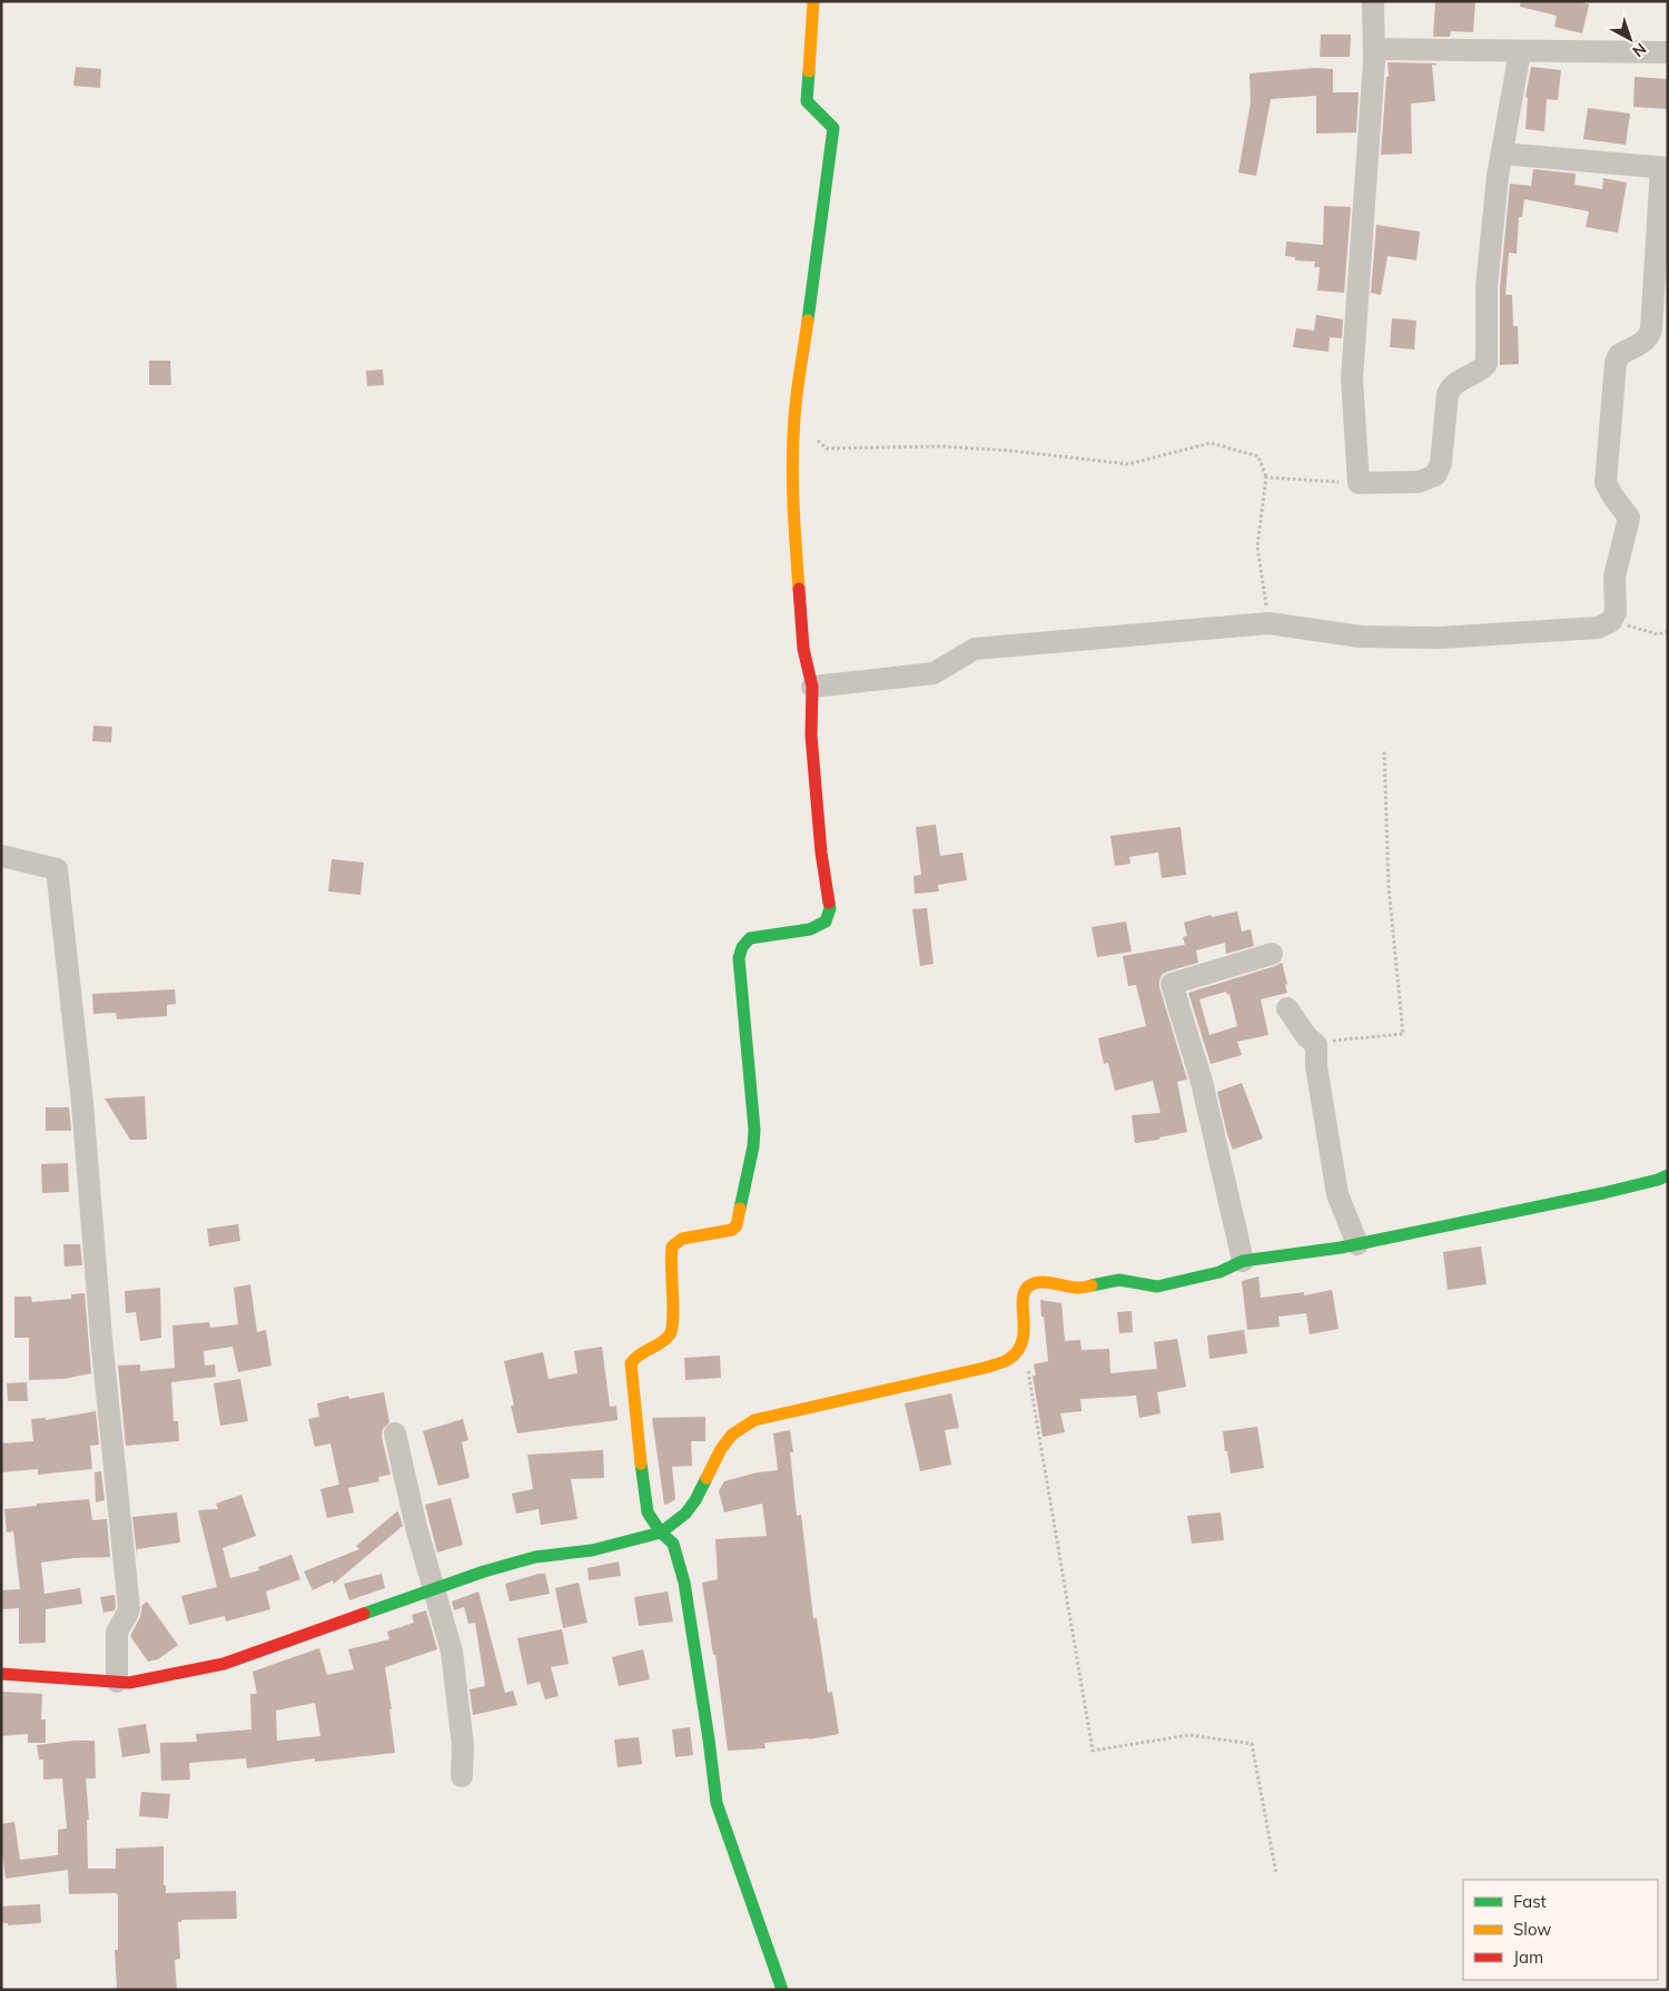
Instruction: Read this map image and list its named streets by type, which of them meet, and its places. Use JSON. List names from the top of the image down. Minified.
{"legend":["Fast","Slow","Jam"],"north":"bottom right"}
